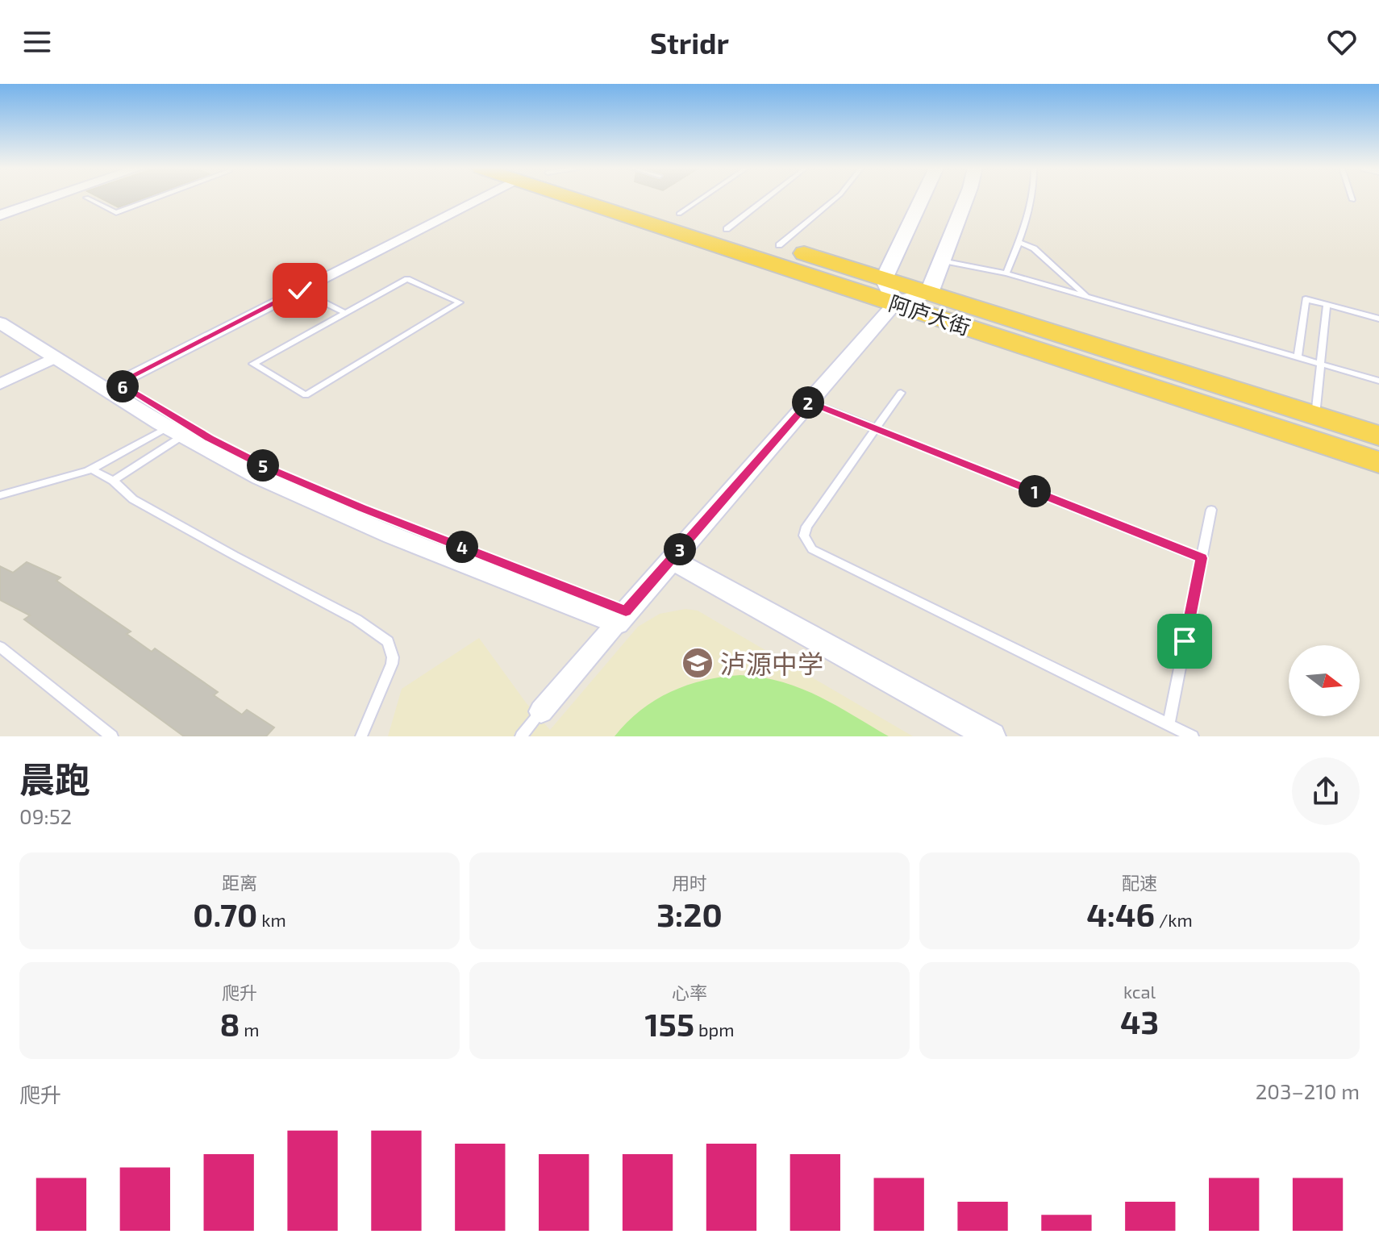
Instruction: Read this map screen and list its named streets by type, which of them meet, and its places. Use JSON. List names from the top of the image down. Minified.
{"streets":{"highway":["阿庐大街"]},"places":{"school or university":["泸源中学"]},"north":"right","page":{"header":"Stridr","pins":["6","2","5","1","4","3"],"heading":["晨跑","09:52"],"stats":[["距离","0.70 km"],["用时","3:20"],["配速","4:46 /km"],["爬升","8 m"],["心率","155 bpm"],["kcal","43"]],"chart":["爬升","203–210 m"]}}
